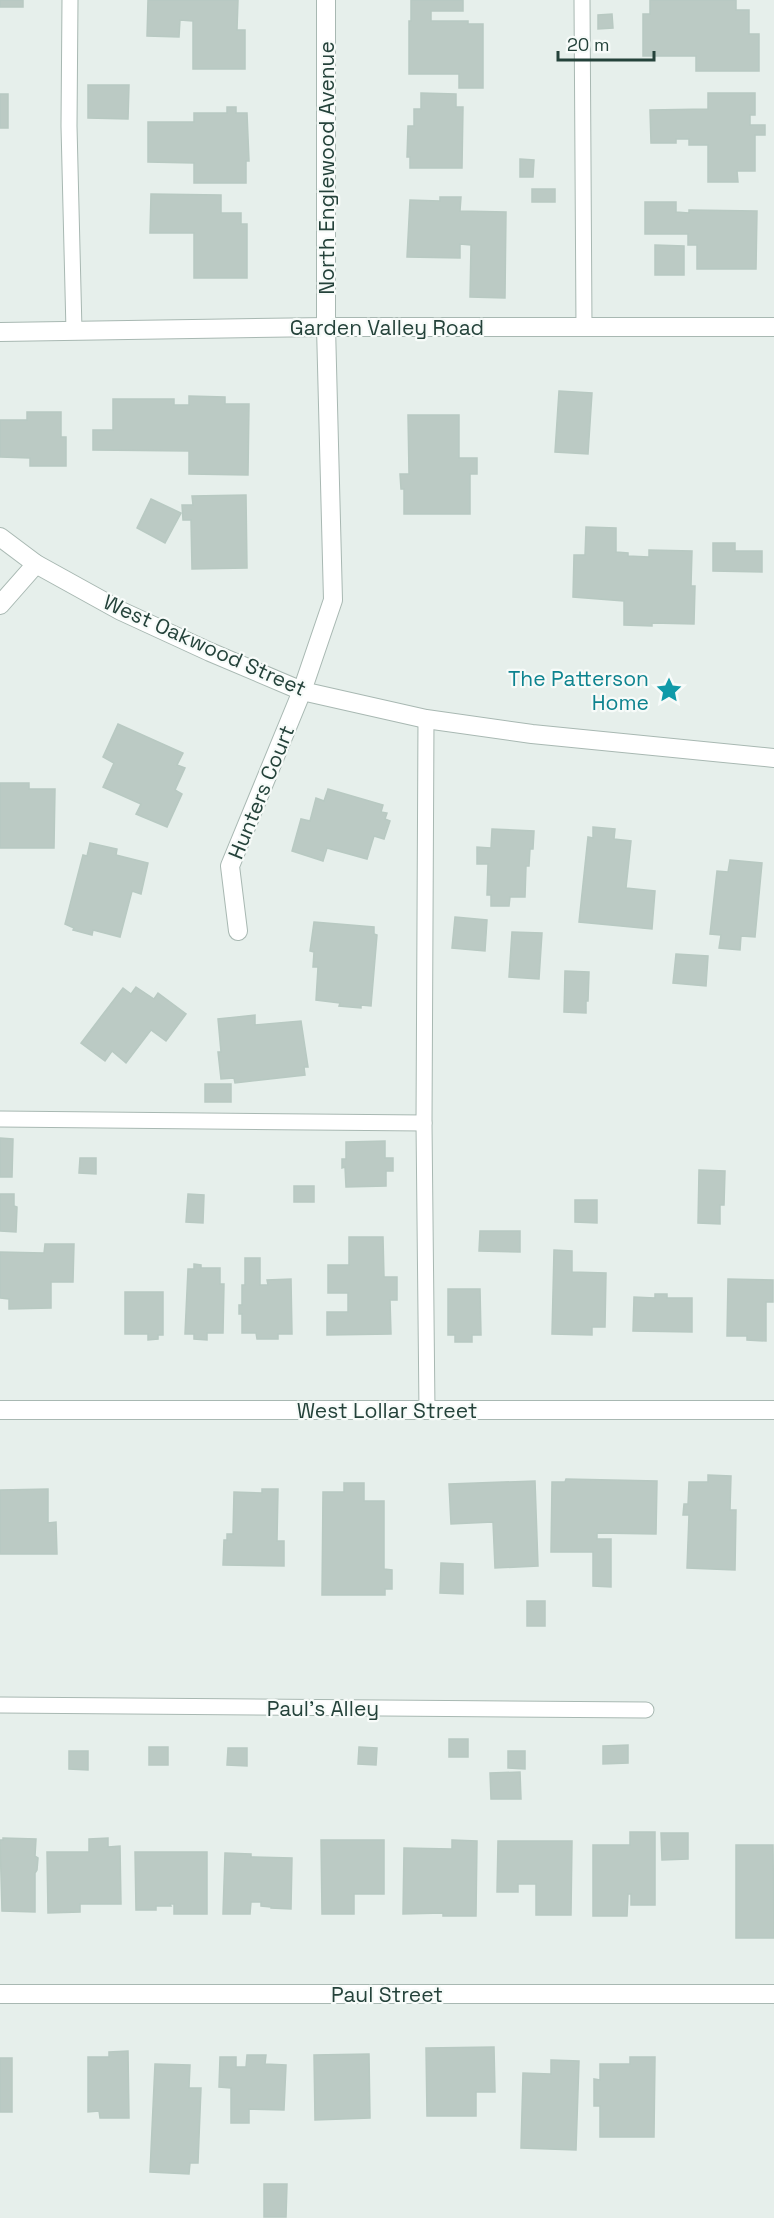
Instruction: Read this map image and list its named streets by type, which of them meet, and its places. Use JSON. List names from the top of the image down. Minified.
{"streets":{"street":["North Englewood Avenue","Garden Valley Road","West Oakwood Street","Hunters Court","West Lollar Street","Paul Street"],"lane":["Paul's Alley"]},"crossings":[["North Englewood Avenue","Garden Valley Road"],["North Englewood Avenue","West Oakwood Street"],["North Englewood Avenue","Hunters Court"],["West Oakwood Street","Hunters Court"]],"places":{"place":["The Patterson Home"]},"scale_bar":"20 m"}
